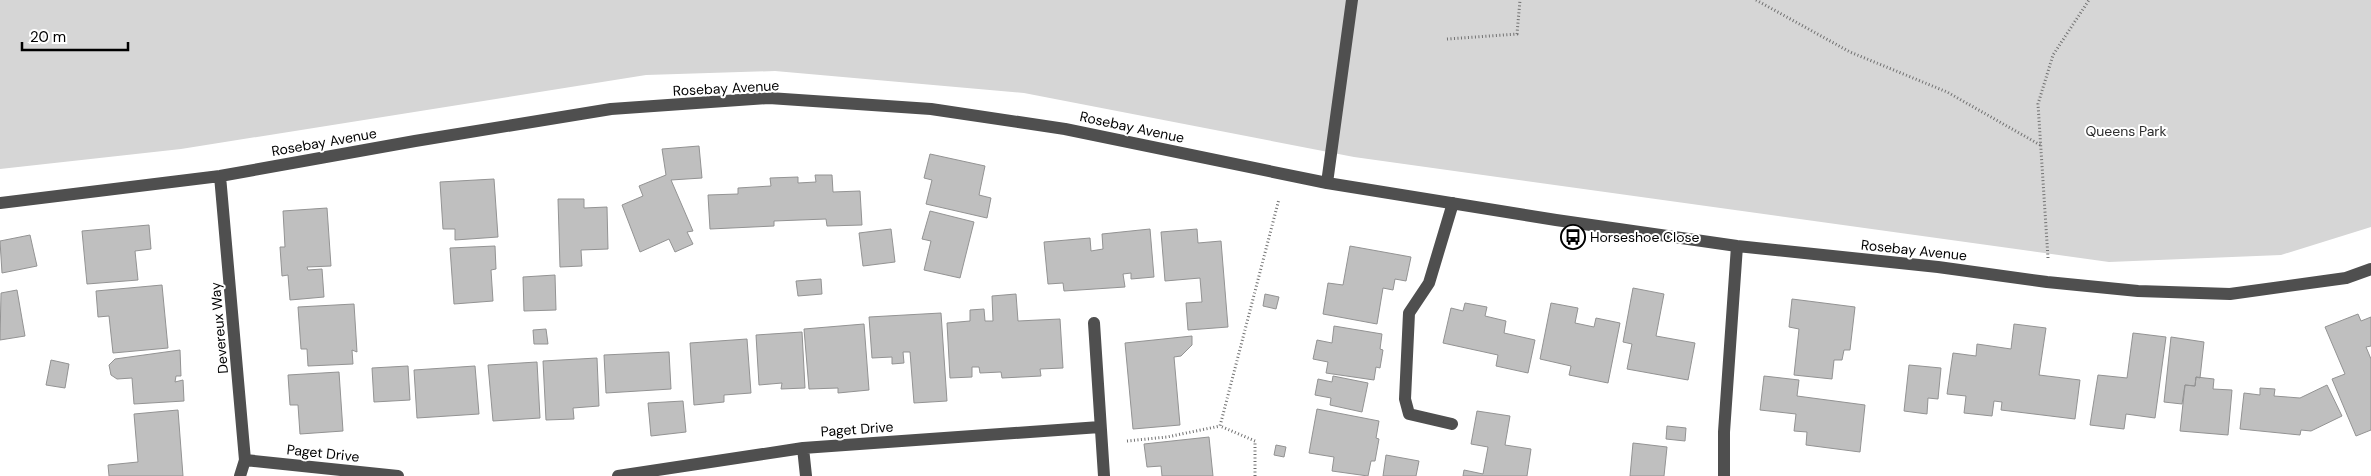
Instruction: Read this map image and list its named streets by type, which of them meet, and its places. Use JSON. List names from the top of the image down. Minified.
{"streets":{"street":["Rosebay Avenue","Devereux Way","Paget Drive"]},"crossings":[["Rosebay Avenue","Devereux Way"],["Devereux Way","Paget Drive"]],"parks":["Queens Park"],"places":{"bus stop":["Horseshoe Close"]},"scale_bar":"20 m"}
